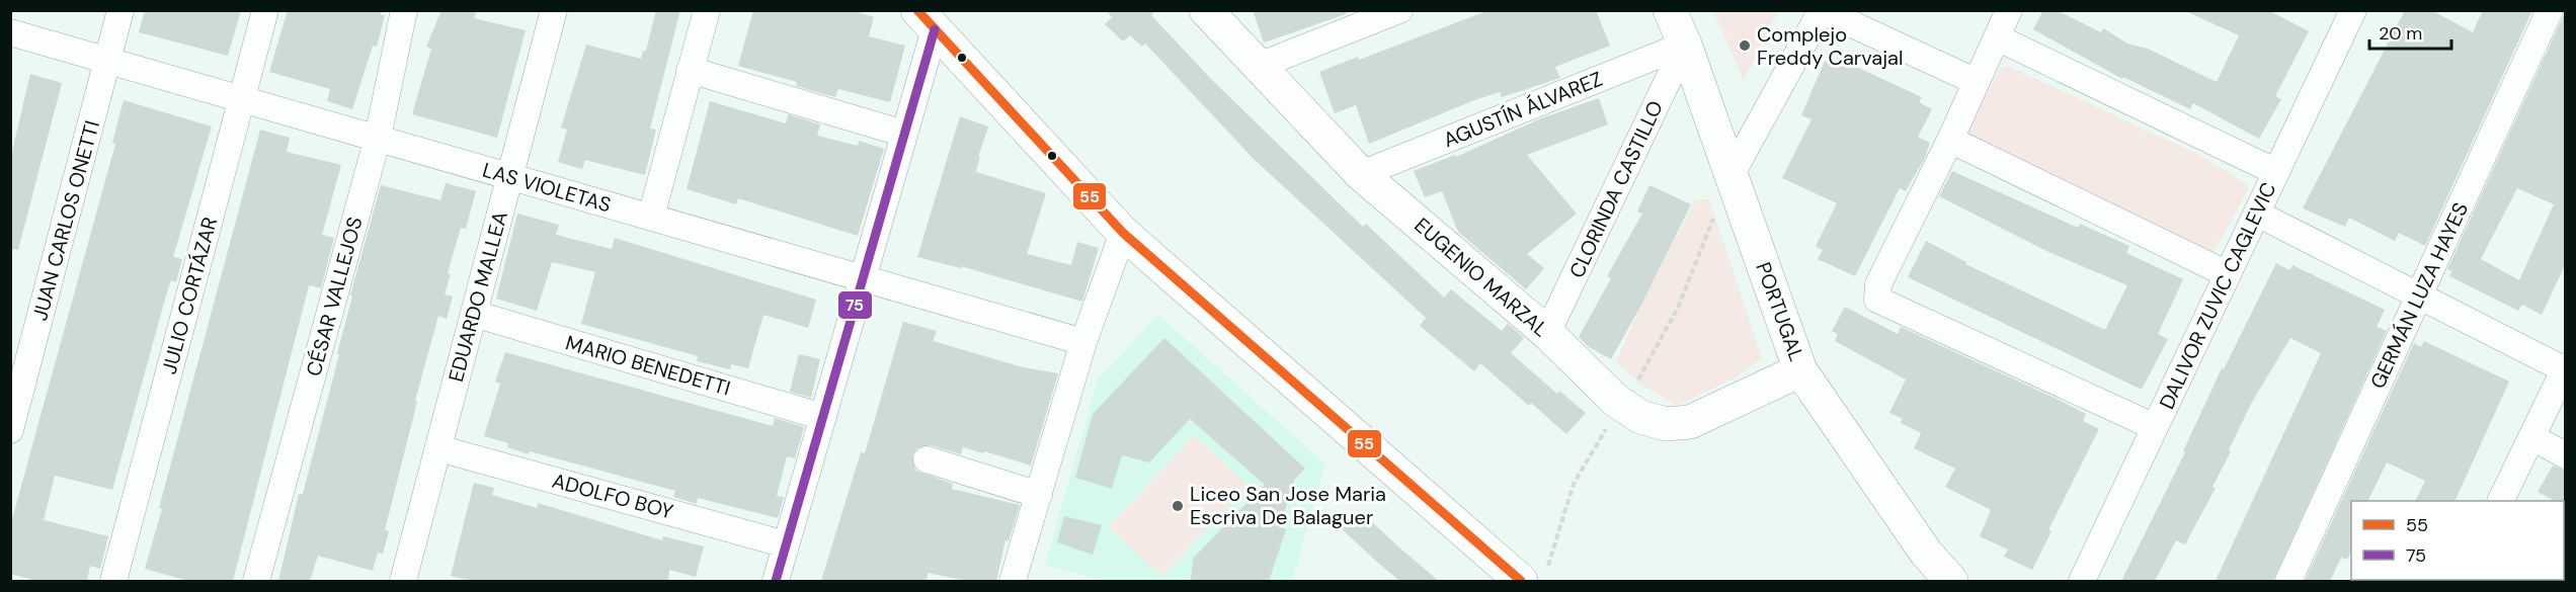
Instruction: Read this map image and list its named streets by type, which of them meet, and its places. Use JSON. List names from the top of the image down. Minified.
{"streets":{"main road":["EUGENIO MARZAL","PORTUGAL"],"street":["AGUSTÍN ÁLVAREZ","LAS VIOLETAS","CLORINDA CASTILLO","JUAN CARLOS ONETTI","JULIO CORTÁZAR","DALIVOR ZUVIC CAGLEVIC","GERMÁN LUZA HAYES","CÉSAR VALLEJOS","EDUARDO MALLEA","MARIO BENEDETTI","ADOLFO BOY"]},"crossings":[["AGUSTÍN ÁLVAREZ","CLORINDA CASTILLO"],["AGUSTÍN ÁLVAREZ","EUGENIO MARZAL"],["AGUSTÍN ÁLVAREZ","PORTUGAL"],["LAS VIOLETAS","JUAN CARLOS ONETTI"],["LAS VIOLETAS","JULIO CORTÁZAR"],["LAS VIOLETAS","CÉSAR VALLEJOS"],["LAS VIOLETAS","EDUARDO MALLEA"],["CLORINDA CASTILLO","EUGENIO MARZAL"],["CLORINDA CASTILLO","PORTUGAL"],["EUGENIO MARZAL","PORTUGAL"],["EDUARDO MALLEA","MARIO BENEDETTI"],["EDUARDO MALLEA","ADOLFO BOY"]],"places":["Complejo Freddy Carvajal","Liceo San Jose Maria Escriva De Balaguer"],"lines":["transit line 55","transit line 75"],"legend":["55","75"],"scale_bar":"20 m"}
